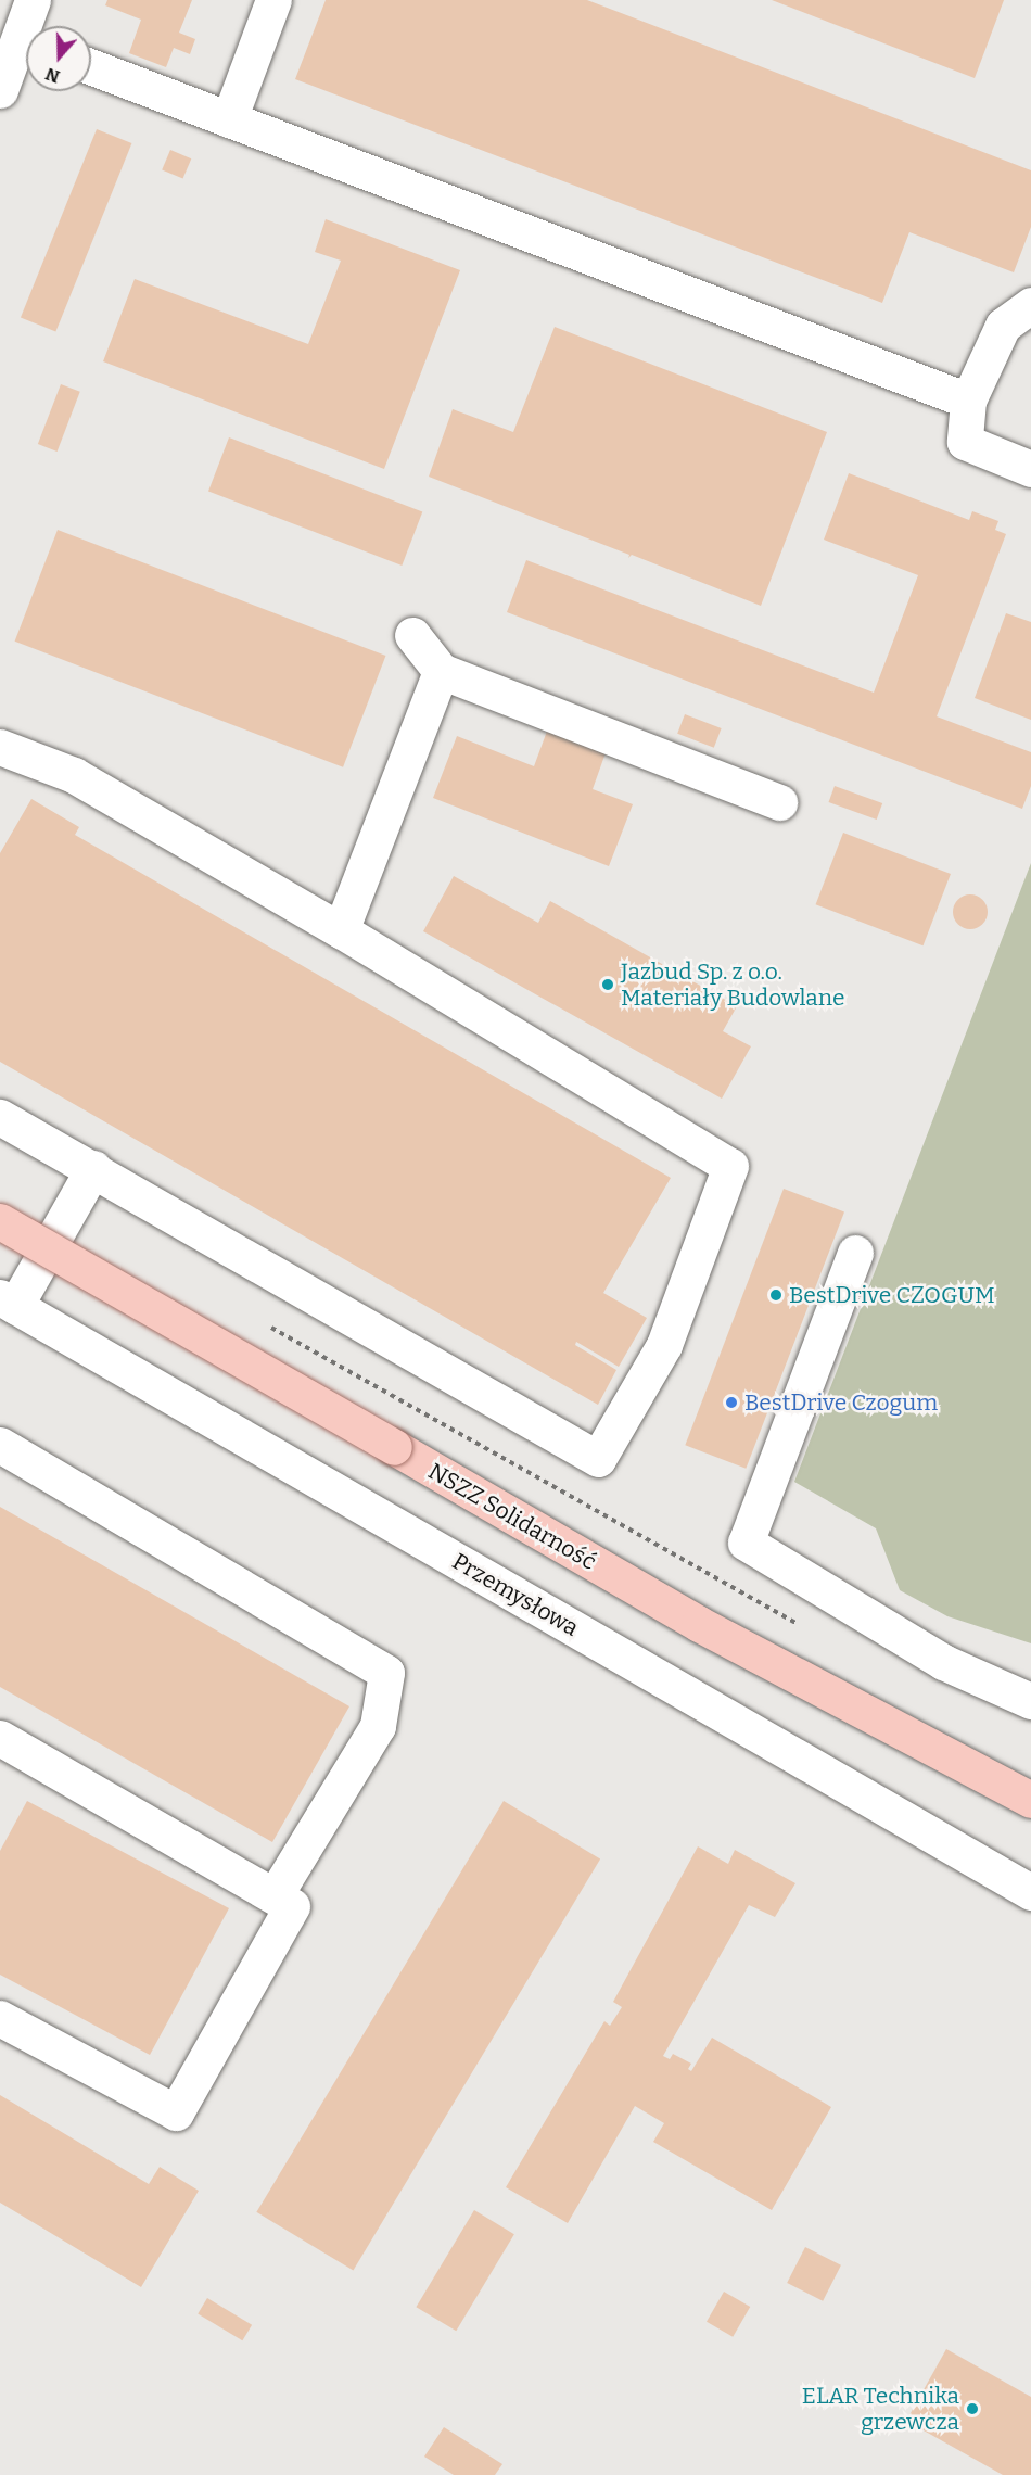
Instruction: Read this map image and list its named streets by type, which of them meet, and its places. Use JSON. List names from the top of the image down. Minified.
{"streets":{"main road":["NSZZ Solidarność"],"street":["Przemysłowa"]},"places":["Jazbud Sp. z o.o. Materiały Budowlane","BestDrive CZOGUM","BestDrive Czogum","ELAR Technika grzewcza"],"north":"bottom"}
